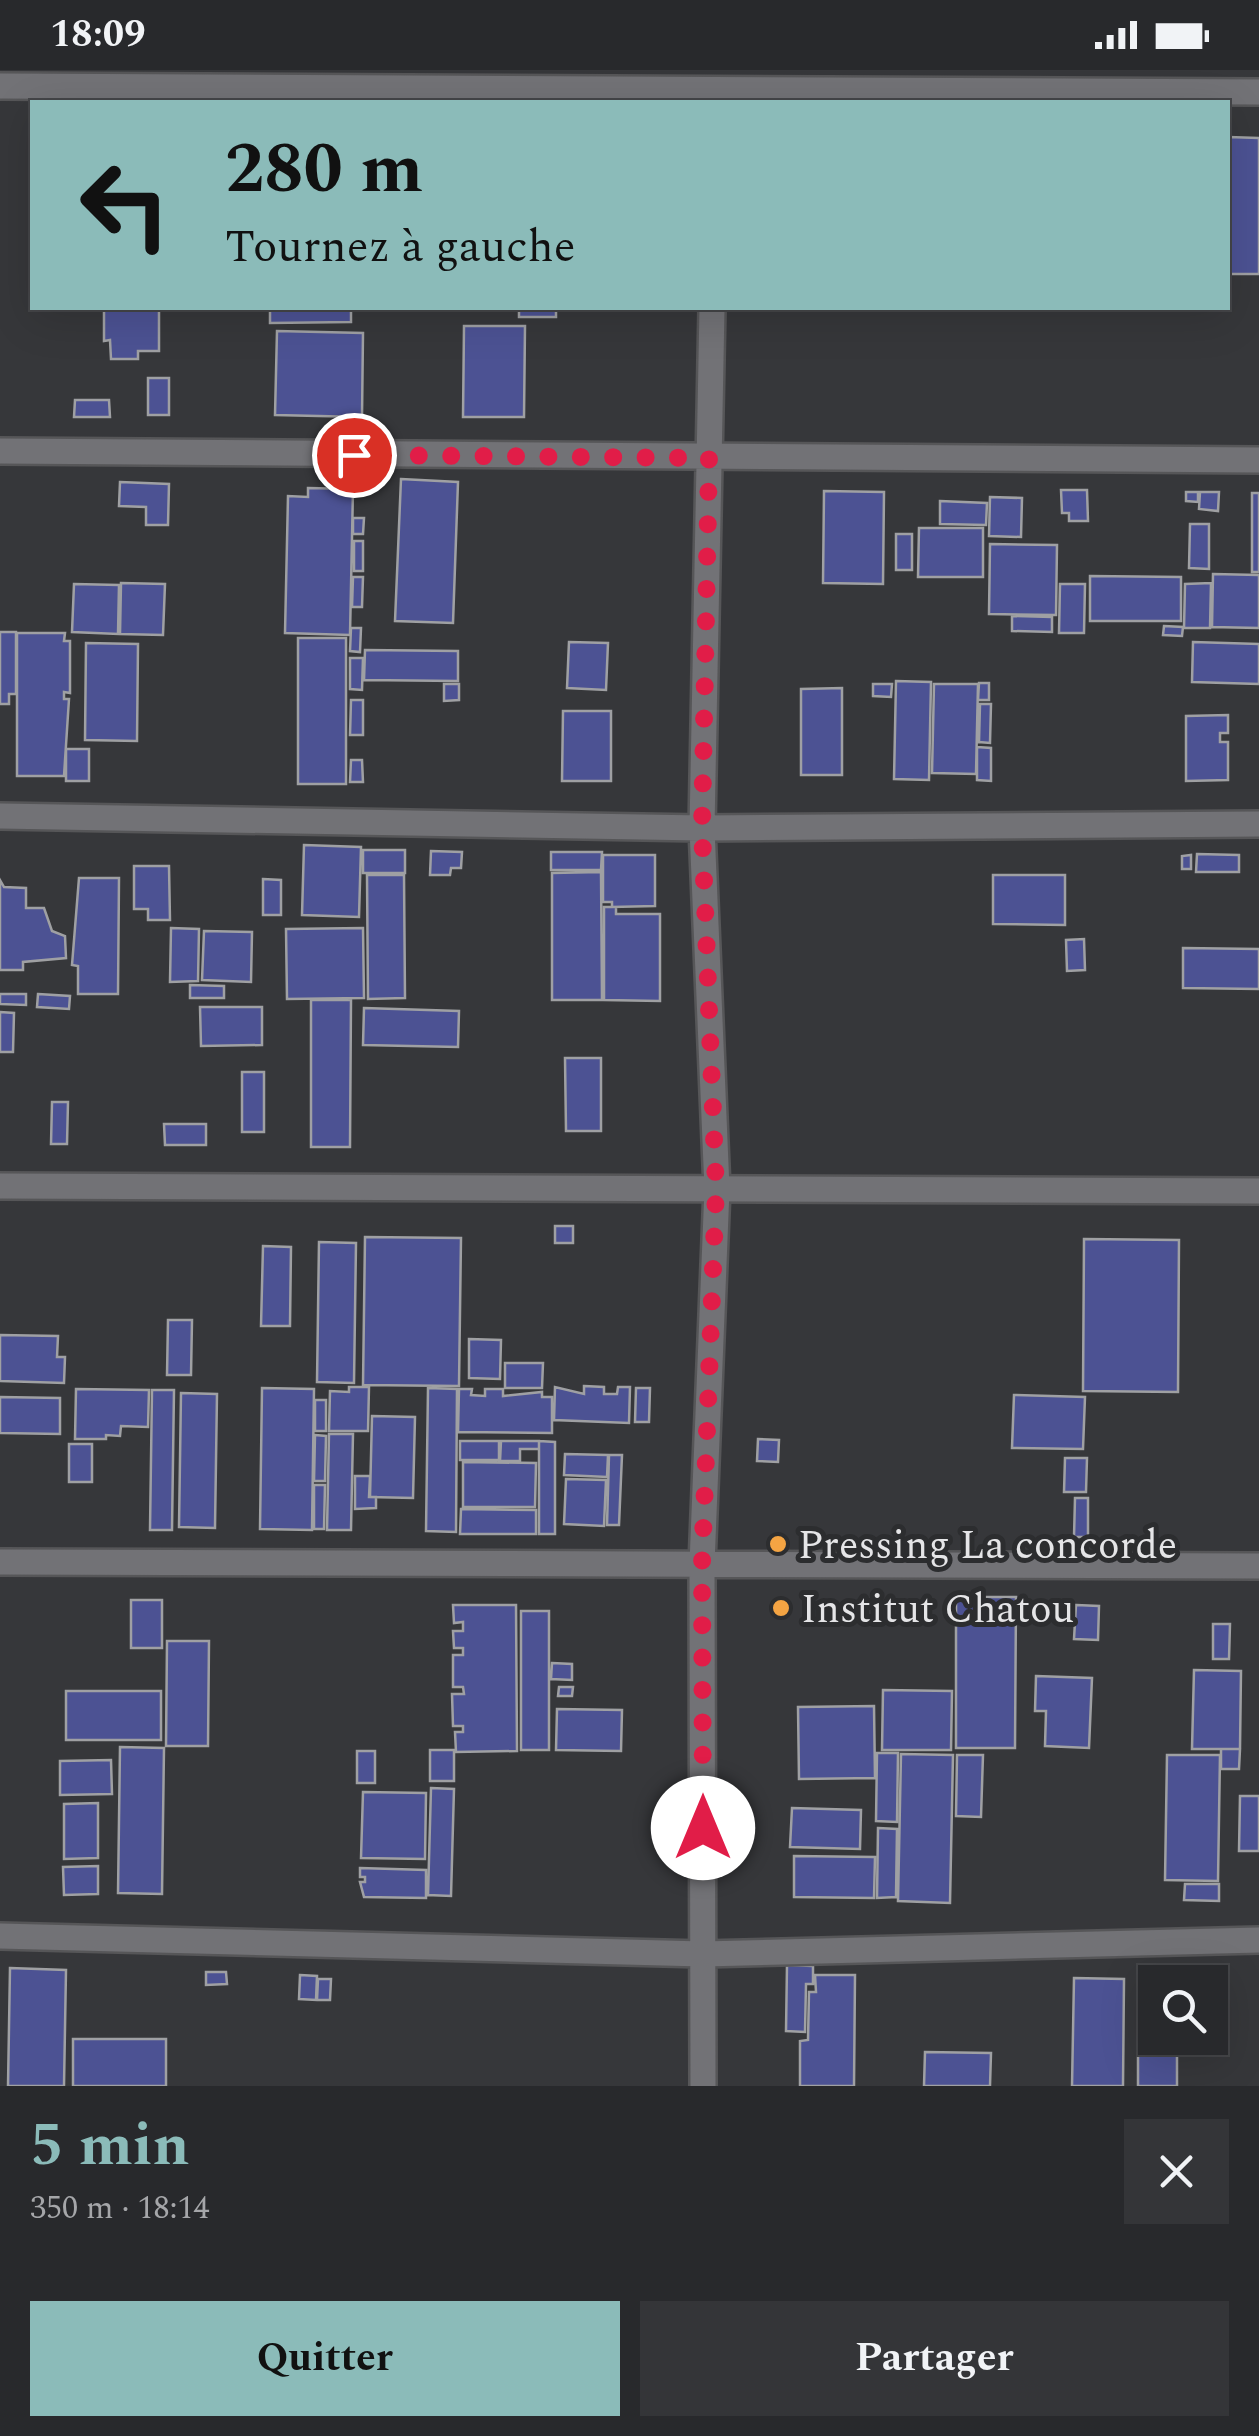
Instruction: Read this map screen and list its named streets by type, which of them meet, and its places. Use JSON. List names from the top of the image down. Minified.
{"places":["Pressing La concorde","Institut Chatou"],"page":{"status":"18:09","turn":["280 m","Tournez à gauche"],"heading":["5 min","350 m · 18:14"],"buttons":["Quitter","Partager"]}}
